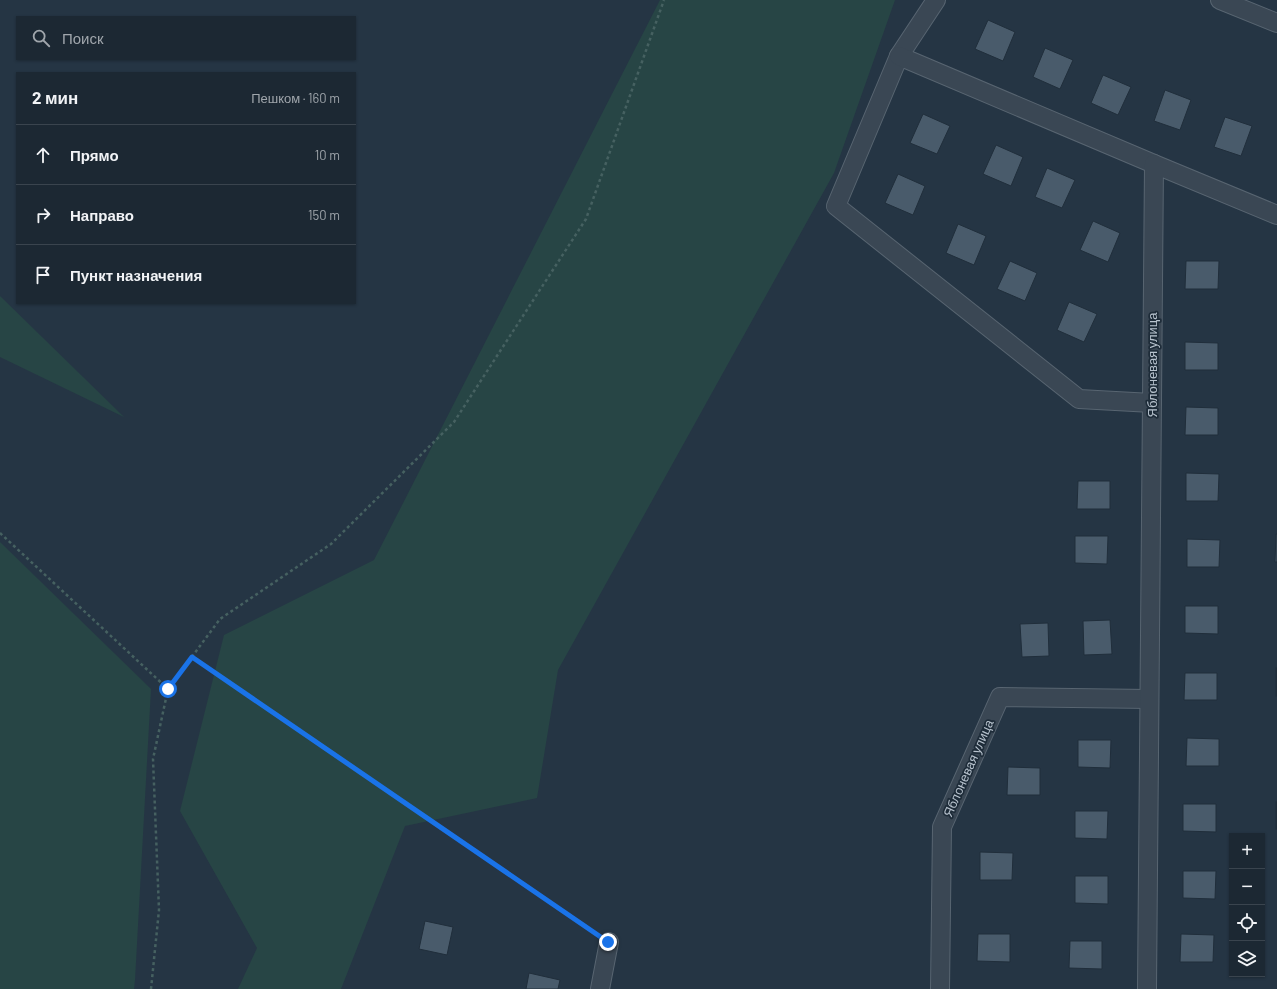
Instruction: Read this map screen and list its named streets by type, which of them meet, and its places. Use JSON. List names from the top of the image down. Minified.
{"streets":{"street":["Яблоневая улица"]},"page":{"search":"Поиск","heading":["2 мин","Пешком · 160 m"],"list":[["Прямо","10 m"],["Направо","150 m"],"Пункт назначения"],"map_buttons":["+","−"]}}
